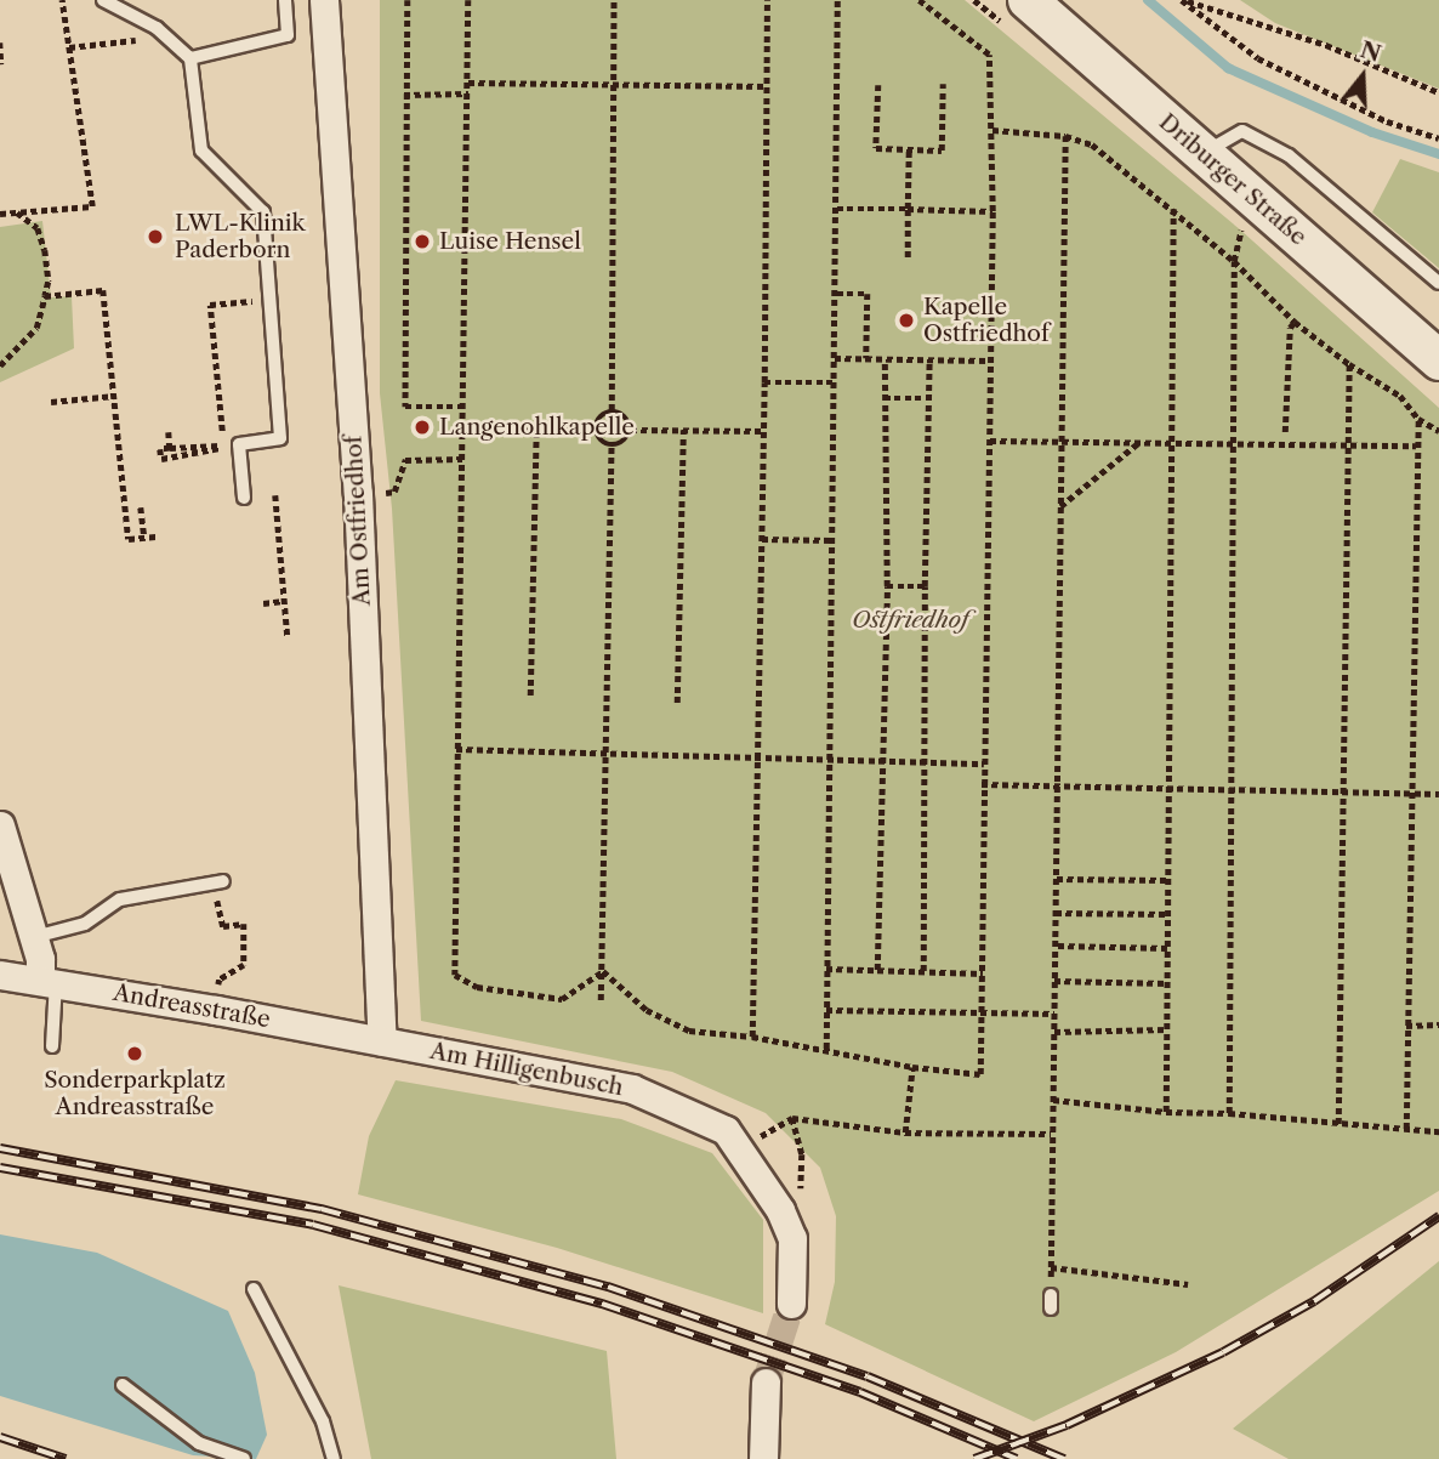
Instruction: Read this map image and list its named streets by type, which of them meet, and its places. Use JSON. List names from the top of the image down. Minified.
{"streets":{"main road":["Driburger Straße"],"street":["Am Ostfriedhof","Andreasstraße","Am Hilligenbusch"]},"crossings":[["Am Ostfriedhof","Andreasstraße"],["Am Ostfriedhof","Am Hilligenbusch"],["Andreasstraße","Am Hilligenbusch"]],"parks":["Ostfriedhof"],"places":["LWL-Klinik Paderborn","Luise Hensel","Kapelle Ostfriedhof","Langenohlkapelle","Sonderparkplatz Andreasstraße"],"north":"top"}
